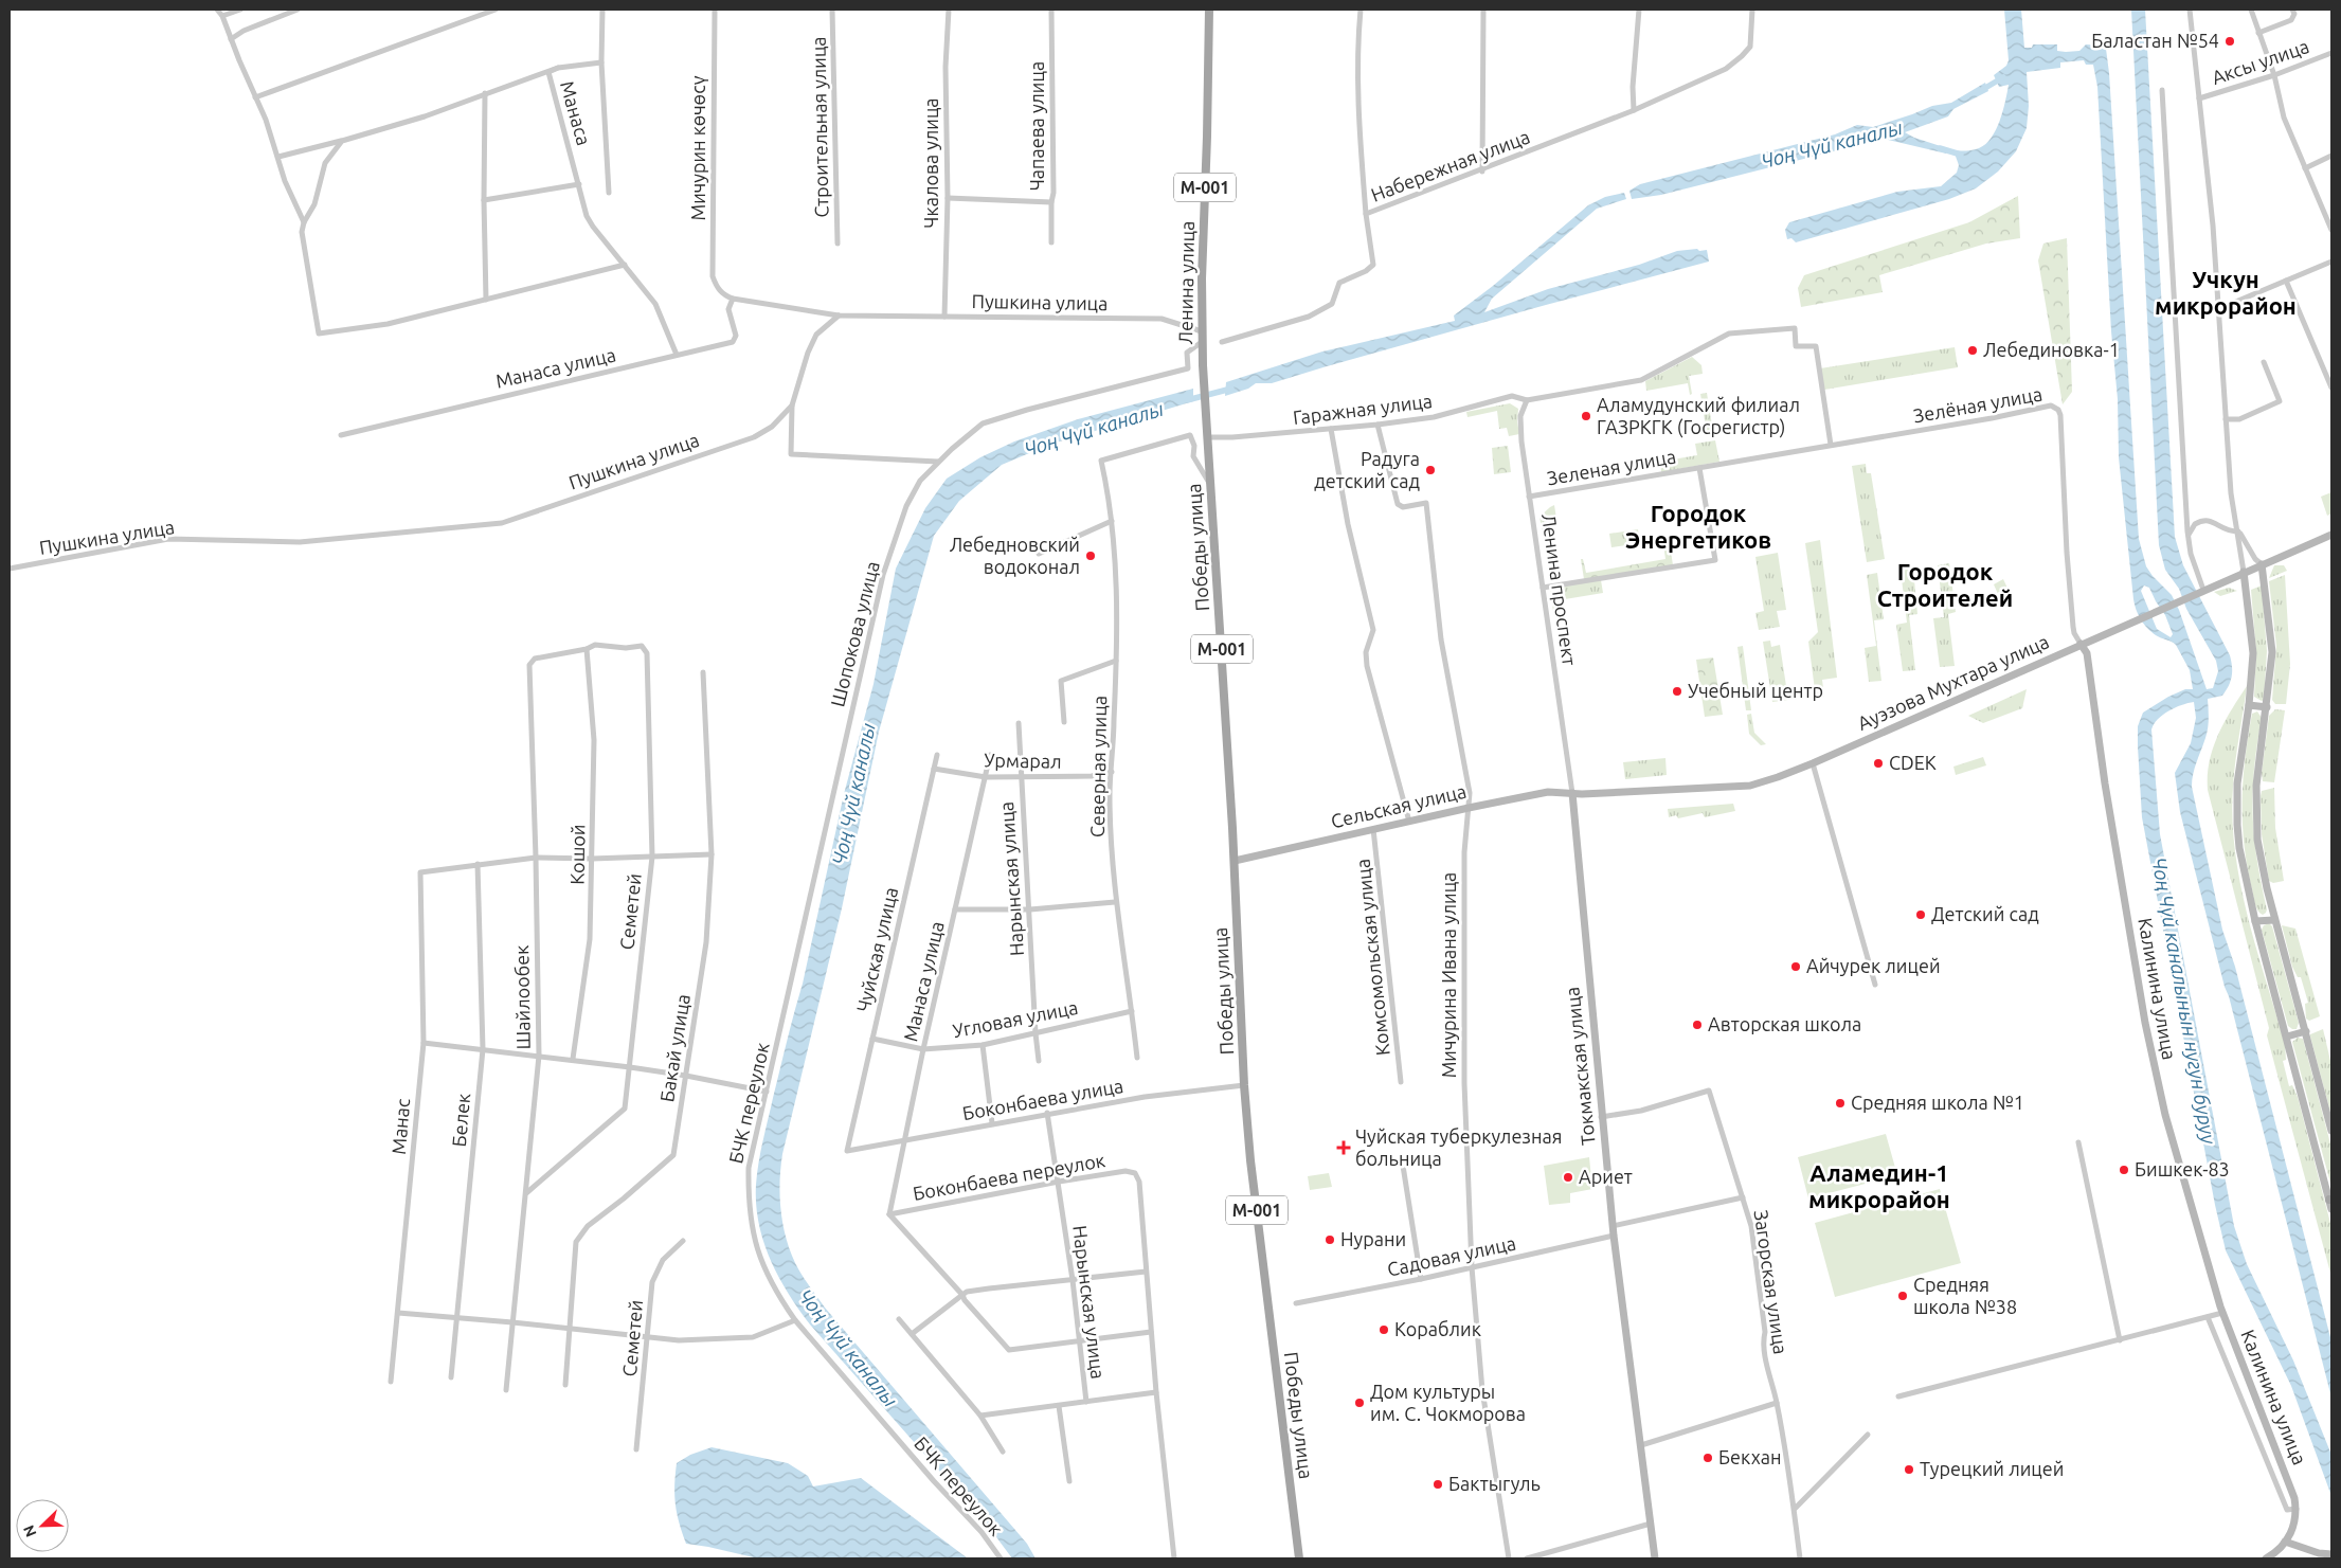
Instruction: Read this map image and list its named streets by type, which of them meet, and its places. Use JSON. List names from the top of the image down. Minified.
{"streets":{"main road":["М-001","Ленина улица","Победы улица","Ауэзова Мухтара улица","Сельская улица","Калинина улица","Токмакская улица"],"street":["Аксы улица","Манаса","Чапаева улица","Строительная улица","Мичурин көчөсү","Чкалова улица","Набережная улица","Пушкина улица","Манаса улица","Зелёная улица","Гаражная улица","Зеленая улица","Ленина проспект","Шопокова улица","Урмарал","Северная улица","Кошой","Нарынская улица","Семетей","Чуйская улица","Комсомольская улица","Мичурина Ивана улица","Шайлообек","Угловая улица","Бакай улица","Боконбаева улица","БЧК переулок","Белек","Манас","Боконбаева переулок","Садовая улица","Загорская улица"]},"crossings":[["Манаса","Манаса улица"],["Чапаева улица","Чкалова улица"],["Мичурин көчөсү","Манаса улица"],["Чкалова улица","Пушкина улица"],["Ленина улица","Пушкина улица"],["Ленина улица","Победы улица"],["Ленина улица","Шопокова улица"],["Манаса улица","Урмарал"],["Манаса улица","Угловая улица"],["Манаса улица","Боконбаева улица"],["Манаса улица","Боконбаева переулок"],["Зелёная улица","Зеленая улица"],["Зелёная улица","Ауэзова Мухтара улица"],["Зелёная улица","Калинина улица"],["Гаражная улица","Победы улица"],["Гаражная улица","Ленина проспект"],["Гаражная улица","Мичурина Ивана улица"],["Зеленая улица","Ленина проспект"],["Победы улица","Северная улица"],["Победы улица","Сельская улица"],["Победы улица","Боконбаева улица"],["Ленина проспект","Ауэзова Мухтара улица"],["Ленина проспект","Сельская улица"],["Ленина проспект","Токмакская улица"],["Шопокова улица","БЧК переулок"],["Ауэзова Мухтара улица","Сельская улица"],["Ауэзова Мухтара улица","Калинина улица"],["Ауэзова Мухтара улица","Токмакская улица"],["Урмарал","Северная улица"],["Урмарал","Нарынская улица"],["Урмарал","Чуйская улица"],["Северная улица","Угловая улица"],["Сельская улица","Комсомольская улица"],["Сельская улица","Мичурина Ивана улица"],["Сельская улица","Токмакская улица"],["Кошой","Семетей"],["Кошой","Шайлообек"],["Нарынская улица","Угловая улица"],["Нарынская улица","Боконбаева улица"],["Нарынская улица","Боконбаева переулок"],["Семетей","Шайлообек"],["Чуйская улица","Угловая улица"],["Чуйская улица","Боконбаева улица"],["Мичурина Ивана улица","Садовая улица"],["Токмакская улица","Садовая улица"],["Токмакская улица","Загорская улица"],["Белек","Манас"]],"districts":["Учкун микрорайон","Городок Энергетиков","Городок Строителей","Аламедин-1 микрорайон"],"water":["Чоң Чүй каналы","Чоң Чүй каналынын нугун буруу"],"places":{"other":["Баластан №54","Лебединовка-1","Аламудунский филиал ГАЗРКГК (Госрегистр)","Радуга детский сад","Лебедновский водоконал","Учебный центр","CDEK","Детский сад","Айчурек лицей","Авторская школа","Средняя школа №1","Бишкек-83","Ариет","Нурани","Средняя школа №38","Кораблик","Дом культуры им. С. Чокморова","Бекхан","Турецкий лицей","Бактыгуль"],"health":["Чуйская туберкулезная больница"]},"north":"bottom left"}
